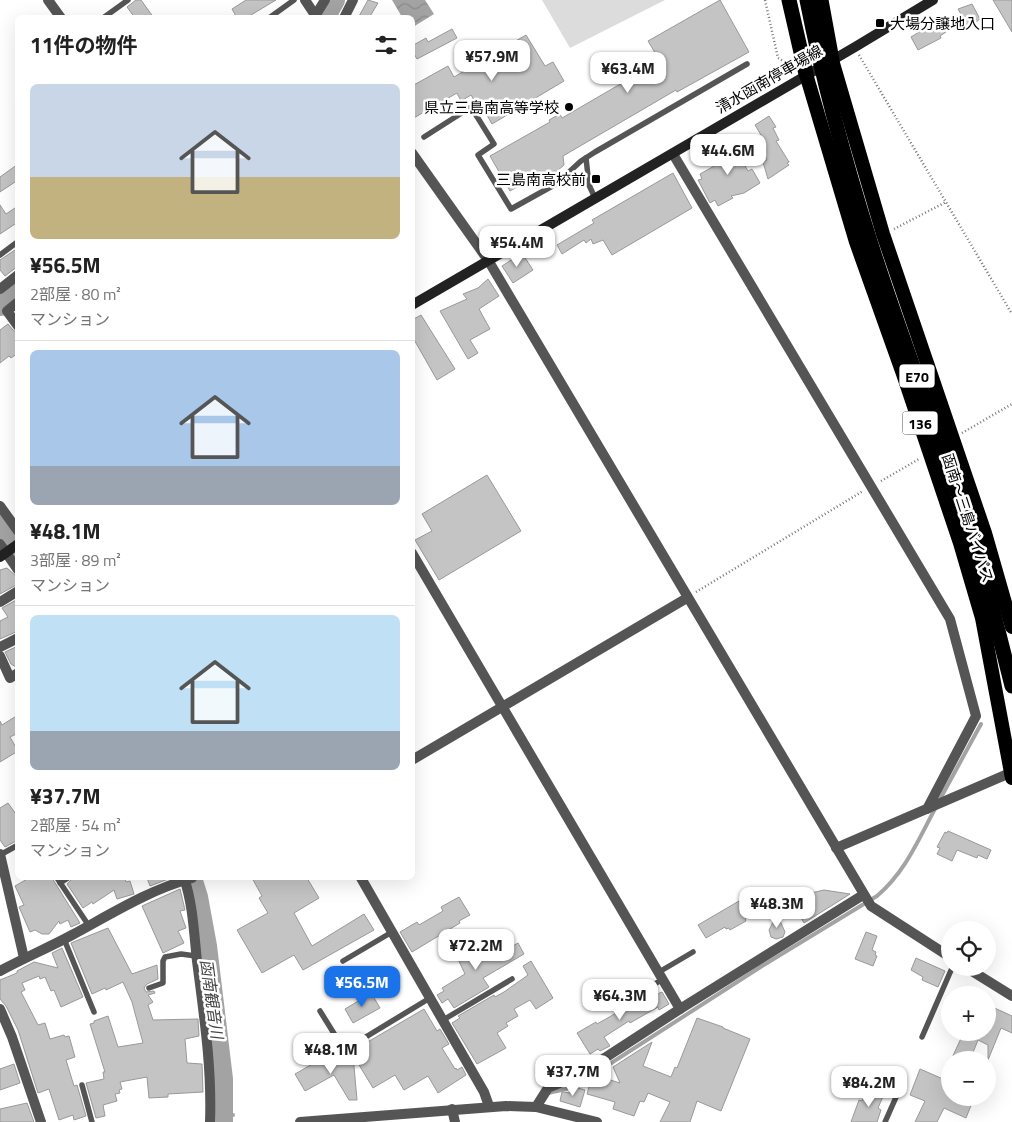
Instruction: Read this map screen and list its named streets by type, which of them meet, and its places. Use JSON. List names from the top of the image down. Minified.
{"streets":{"highway":["E70","136","函南～三島バイパス"],"main road":["清水函南停車場線"]},"crossings":[["清水函南停車場線","函南～三島バイパス"]],"water":["函南観音川"],"places":{"transit":["大場分譲地入口","三島南高校前"],"other":["県立三島南高等学校"]},"page":{"heading":"11件の物件","price":["¥57.9M","¥63.4M","¥44.6M","¥54.4M","¥48.3M","¥72.2M","¥56.5M","¥64.3M","¥48.1M","¥37.7M","¥84.2M"],"list":[{"name":"¥56.5M","note":"2部屋 · 80 m² · マンション"},{"name":"¥48.1M","note":"3部屋 · 89 m² · マンション"},{"name":"¥37.7M","note":"2部屋 · 54 m² · マンション"}],"map_buttons":["+","−"]}}
